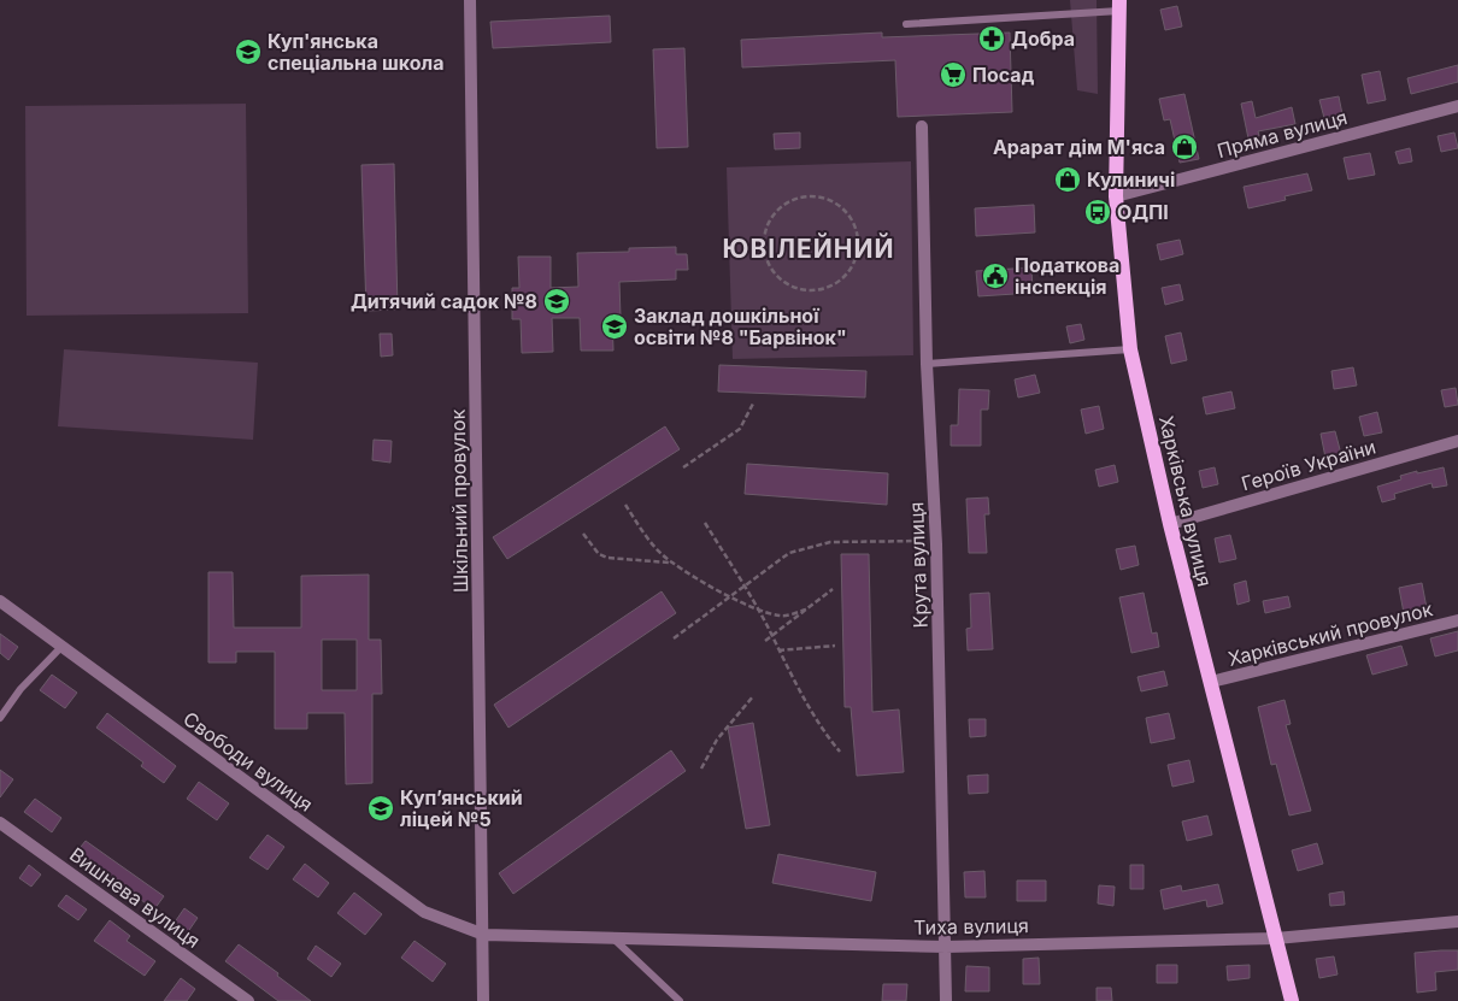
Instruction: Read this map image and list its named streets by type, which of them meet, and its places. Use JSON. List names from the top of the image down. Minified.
{"streets":{"main road":["Харківська вулиця"],"street":["Пряма вулиця","Героїв України","Шкільний провулок","Крута вулиця","Харківський провулок","Свободи вулиця","Вишнева вулиця","Тиха вулиця"]},"crossings":[["Пряма вулиця","Харківська вулиця"],["Героїв України","Харківська вулиця"],["Шкільний провулок","Свободи вулиця"],["Шкільний провулок","Тиха вулиця"],["Харківська вулиця","Харківський провулок"],["Харківська вулиця","Тиха вулиця"],["Крута вулиця","Тиха вулиця"],["Свободи вулиця","Тиха вулиця"]],"districts":["ЮВІЛЕЙНИЙ"],"places":{"pharmacy":["Добра"],"school or university":["Куп'янська спеціальна школа","Дитячий садок №8","Заклад дошкільної освіти №8 \"Барвінок\"","Куп’янський ліцей №5"],"supermarket":["Посад"],"shop":["Арарат дім М'яса","Кулиничі"],"bus stop":["ОДПІ"],"public building":["Податкова інспекція"]}}
